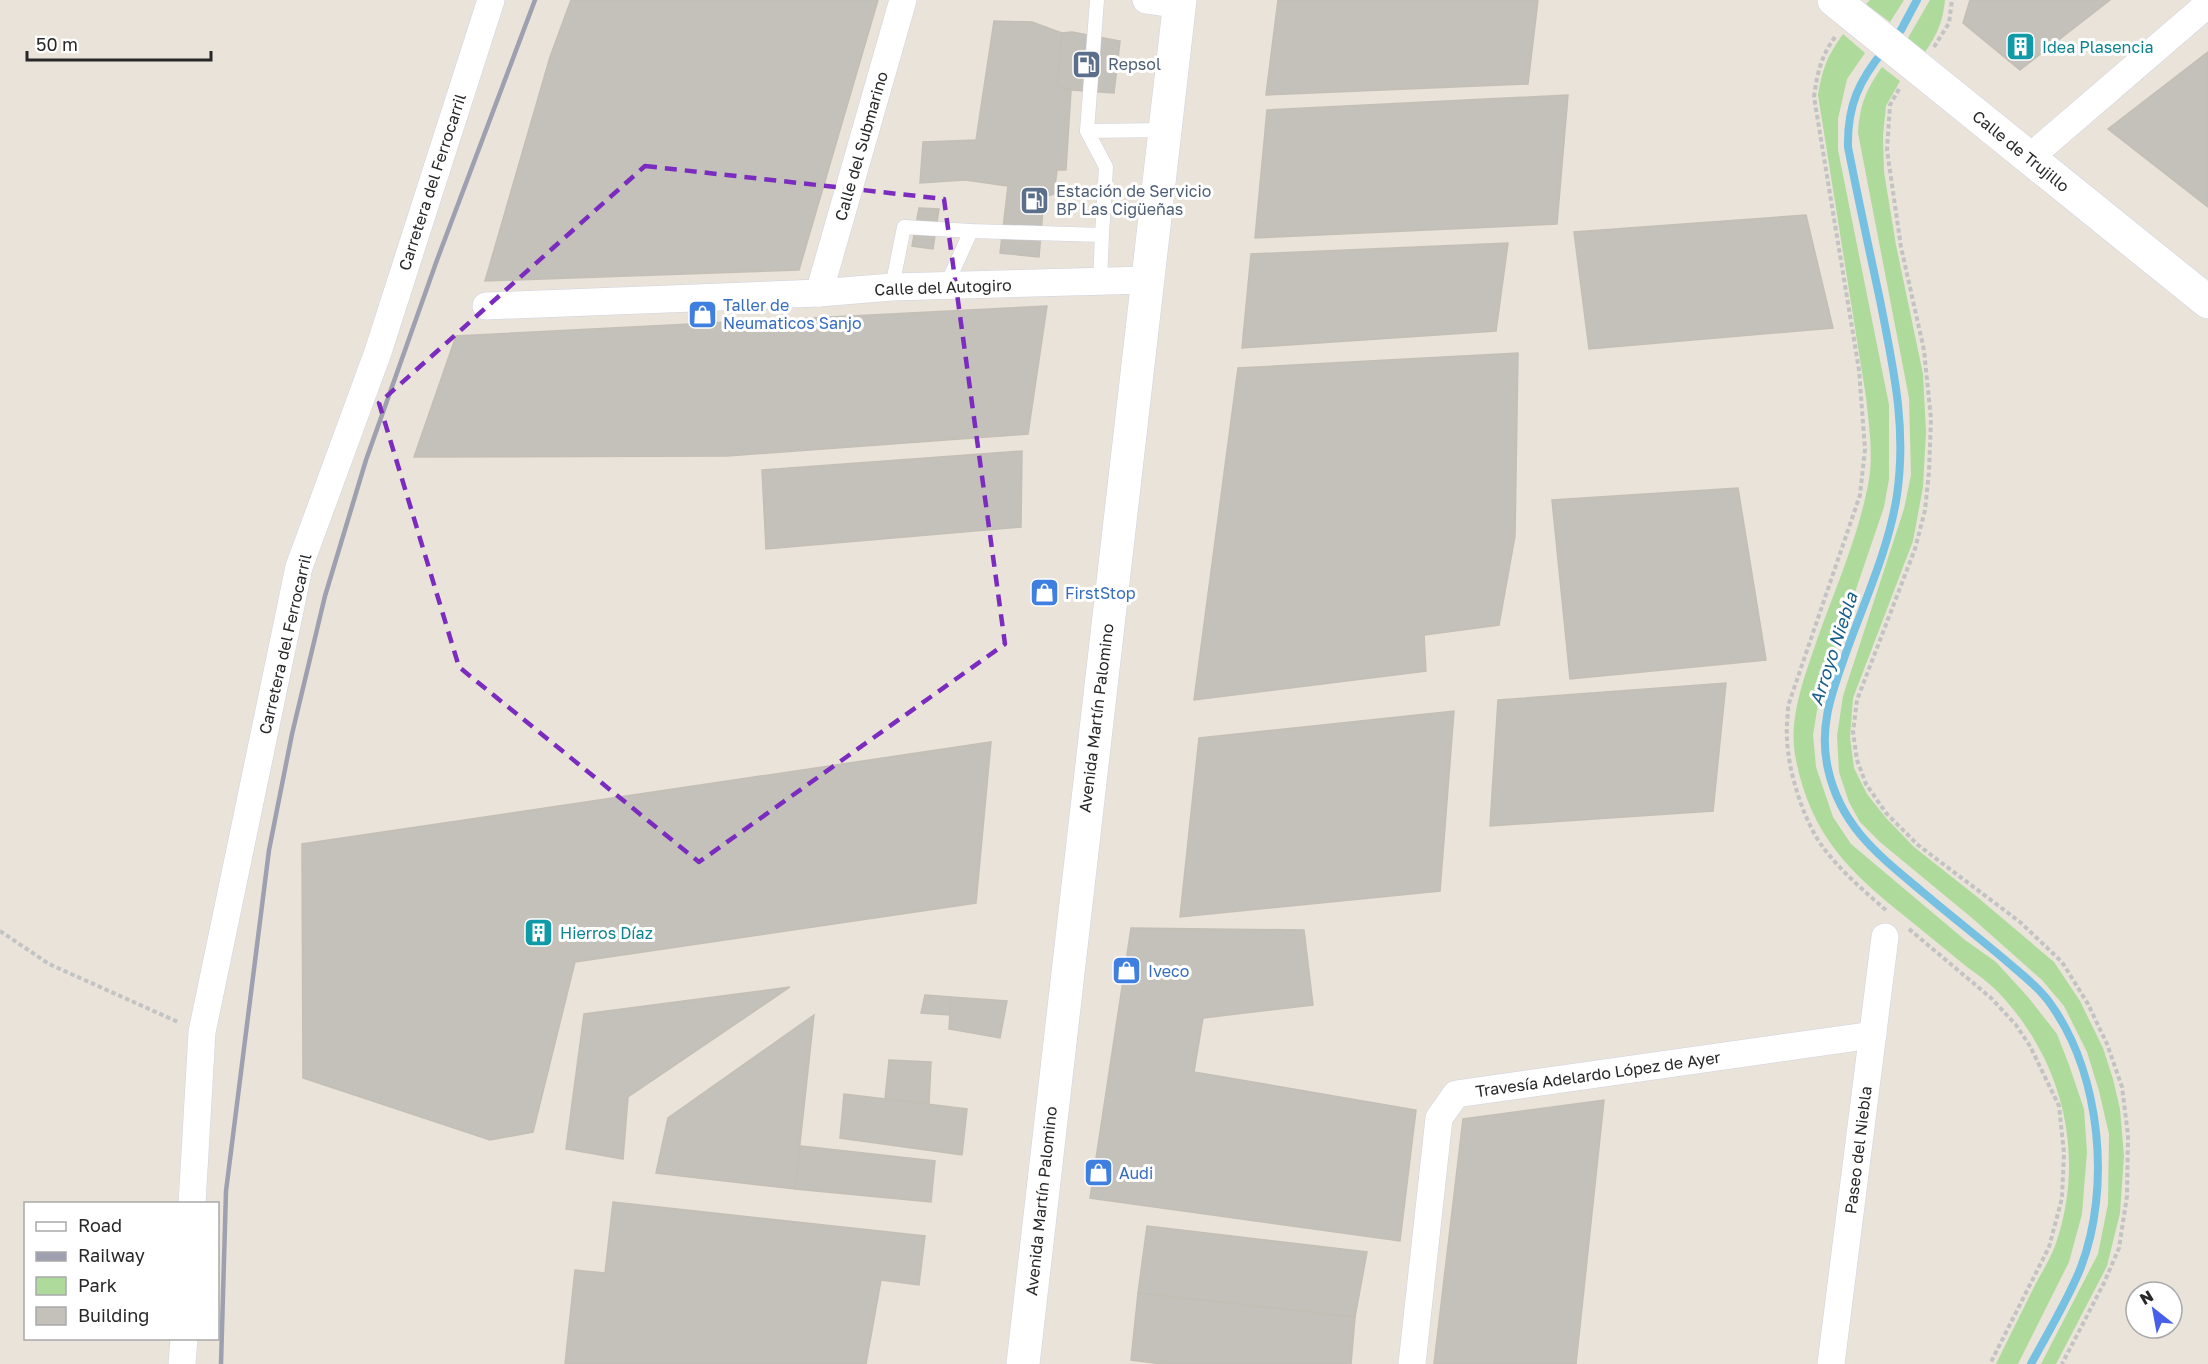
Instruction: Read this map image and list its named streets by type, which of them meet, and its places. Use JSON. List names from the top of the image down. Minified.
{"streets":{"main road":["Calle de Trujillo","Avenida Martín Palomino"],"street":["Calle del Submarino","Carretera del Ferrocarril","Calle del Autogiro","Travesía Adelardo López de Ayer","Paseo del Niebla"]},"crossings":[["Calle del Submarino","Calle del Autogiro"],["Calle del Autogiro","Avenida Martín Palomino"],["Travesía Adelardo López de Ayer","Paseo del Niebla"]],"water":["Arroyo Niebla"],"places":{"building":["Idea Plasencia","Hierros Díaz"],"fuel station":["Repsol","Estación de Servicio BP Las Cigüeñas"],"shop":["Taller de Neumaticos Sanjo","FirstStop","Iveco","Audi"]},"legend":["Road","Railway","Park","Building"],"scale_bar":"50 m","north":"top left"}
